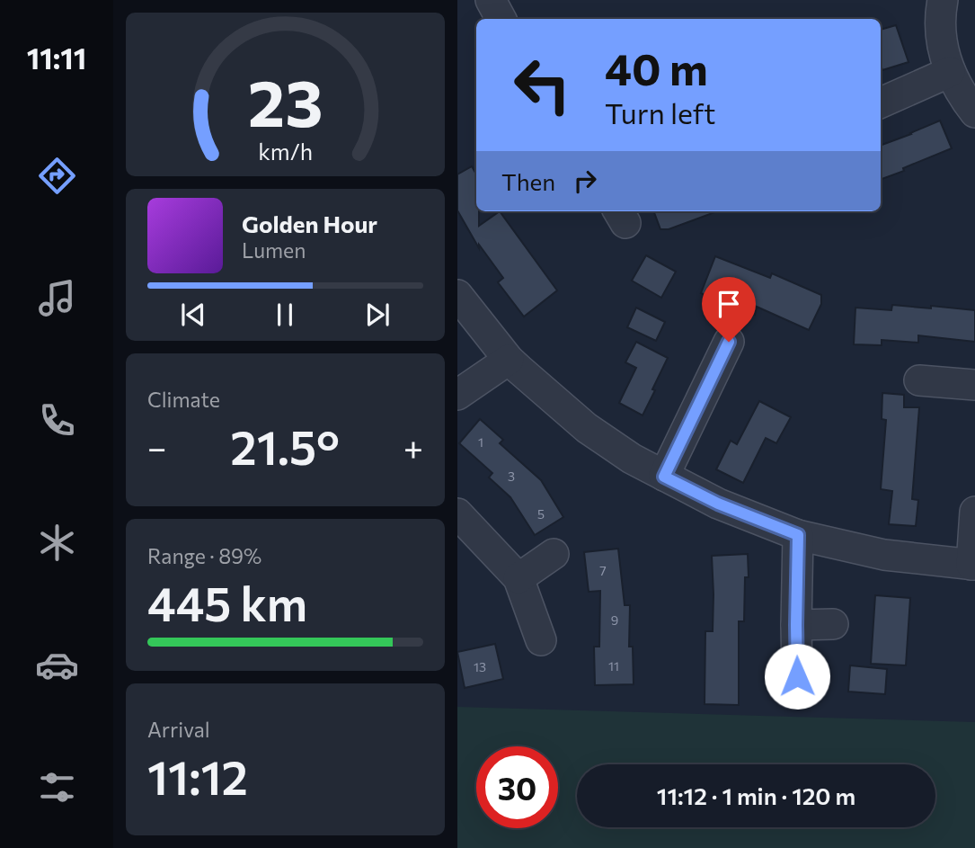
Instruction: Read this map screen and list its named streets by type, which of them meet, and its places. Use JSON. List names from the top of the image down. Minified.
{"house_numbers":["1","3","5","7","9","11","13"],"page":{"tabs":"11:11","turn":["40 m","Turn left"],"then":"Then","song":["Golden Hour","Lumen"],"tile":["Climate",["Range · 89%","445 km"],["Arrival","11:12"]],"heat":["−","21.5°","+"],"limit":"30","trip":"11:12 · 1 min · 120 m","gauge":["23","km/h"]}}
